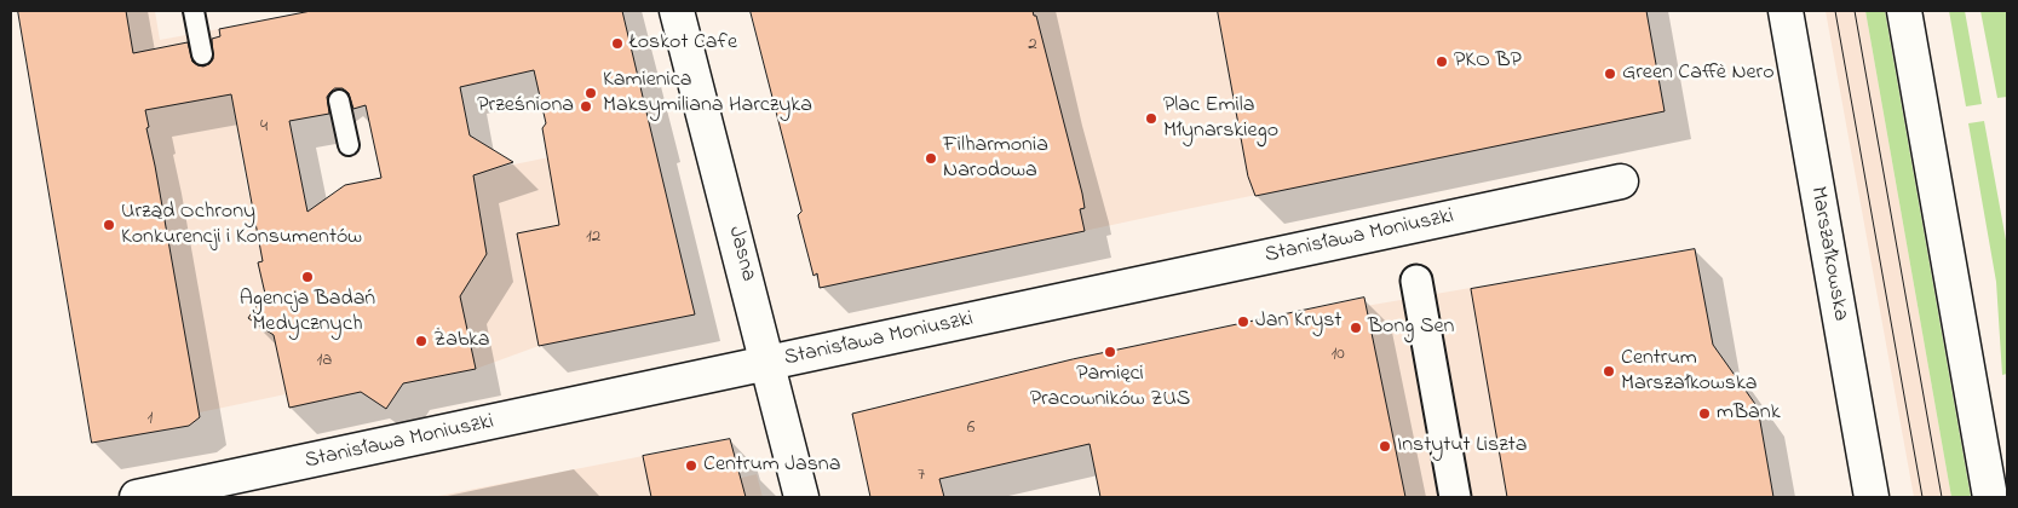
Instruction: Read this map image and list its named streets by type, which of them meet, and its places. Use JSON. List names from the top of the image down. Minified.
{"streets":{"street":["Stanisława Moniuszki","Jasna","Marszałkowska"]},"crossings":[["Stanisława Moniuszki","Jasna"]],"places":["Łoskot Cafe","PKO BP","Green Caffè Nero","Kamienica Maksymiliana Harczyka","Prześniona","Plac Emila Młynarskiego","Filharmonia Narodowa","Urząd Ochrony Konkurencji i Konsumentów","Agencja Badań Medycznych","Jan Kryst","Bong Sen","Żabka","Pamięci Pracowników ZUS","Centrum Marszałkowska","mBank","Instytut Liszta","Centrum Jasna"],"house_numbers":["2","4","12","10","1a","1","6","7"]}
